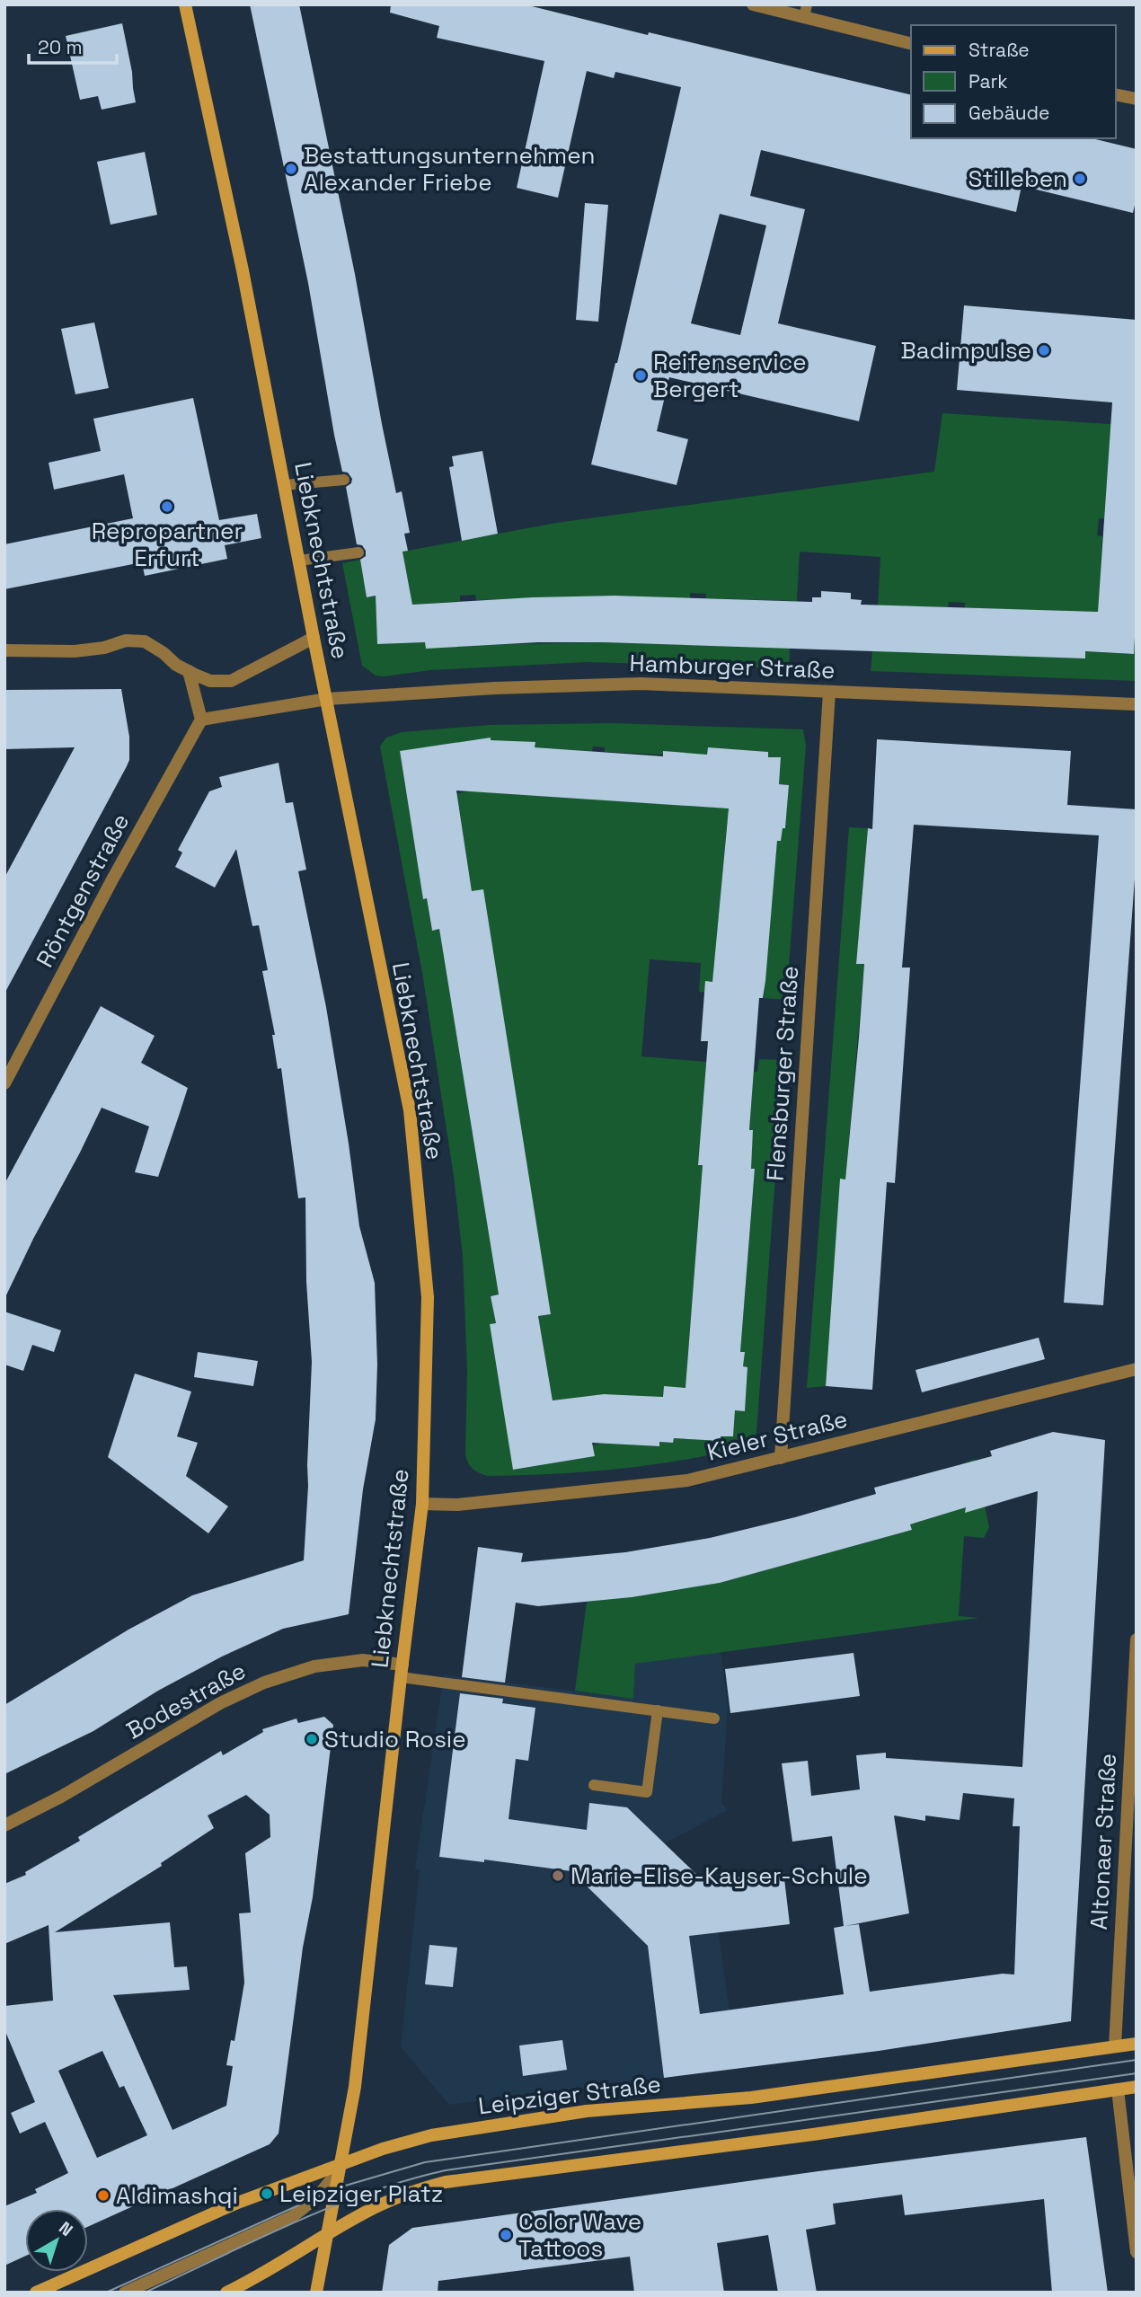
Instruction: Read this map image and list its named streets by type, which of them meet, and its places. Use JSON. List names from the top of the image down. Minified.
{"streets":{"street":["Liebknechtstraße","Hamburger Straße","Röntgenstraße","Flensburger Straße","Kieler Straße","Bodestraße","Altonaer Straße","Leipziger Straße"]},"crossings":[["Liebknechtstraße","Hamburger Straße"],["Liebknechtstraße","Kieler Straße"],["Liebknechtstraße","Bodestraße"],["Liebknechtstraße","Leipziger Straße"],["Hamburger Straße","Flensburger Straße"],["Flensburger Straße","Kieler Straße"],["Altonaer Straße","Leipziger Straße"]],"places":["Bestattungsunternehmen Alexander Friebe","Stilleben","Badimpulse","Reifenservice Bergert","Repropartner Erfurt","Studio Rosie","Marie-Elise-Kayser-Schule","Leipziger Platz","Aldimashqi","Color Wave Tattoos"],"legend":["Straße","Park","Gebäude"],"scale_bar":"20 m","north":"top right"}
